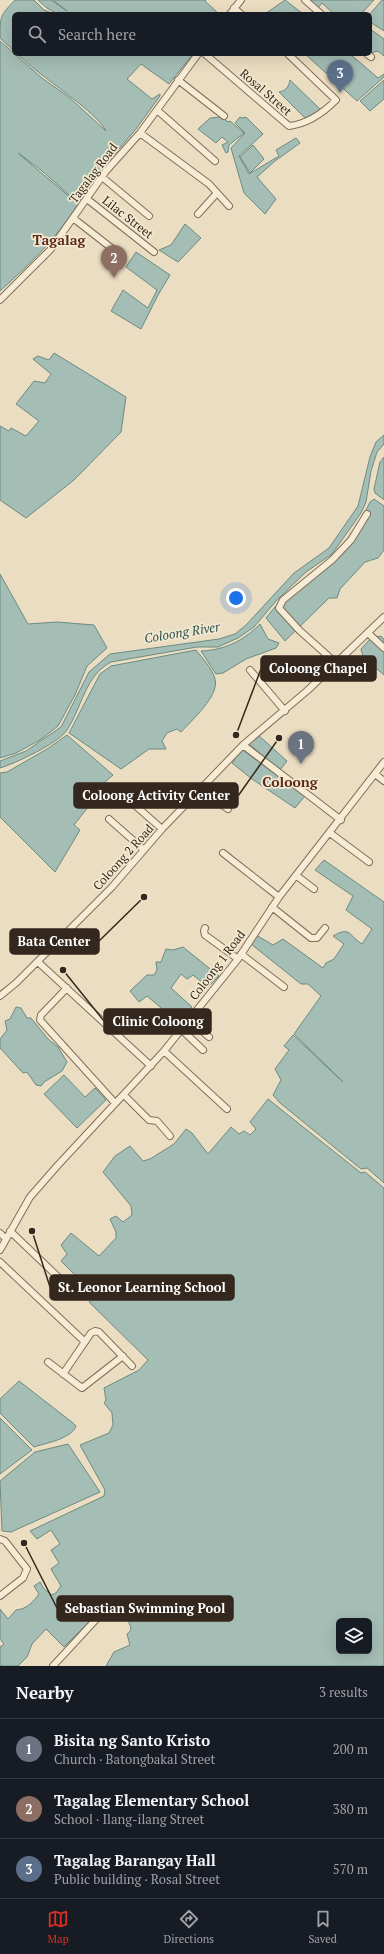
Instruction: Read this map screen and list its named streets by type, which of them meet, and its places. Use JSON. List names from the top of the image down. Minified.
{"streets":{"street":["Rosal Street","Tagalag Road","Lilac Street","Coloong 2 Road","Coloong 1 Road"]},"crossings":[["Tagalag Road","Lilac Street"]],"districts":["Tagalag","Coloong"],"water":["Coloong River"],"places":["Coloong Chapel","Coloong Activity Center","Bata Center","Clinic Coloong","St. Leonor Learning School","Sebastian Swimming Pool"],"page":{"search":"Search here","pins":["3","2","1"],"heading":["Nearby","3 results"],"list":[{"mark":"1","name":"Bisita ng Santo Kristo","note":"Church · Batongbakal Street","value":"200 m"},{"mark":"2","name":"Tagalag Elementary School","note":"School · Ilang-ilang Street","value":"380 m"},{"mark":"3","name":"Tagalag Barangay Hall","note":"Public building · Rosal Street","value":"570 m"}],"nav":["Map","Directions","Saved"]}}
